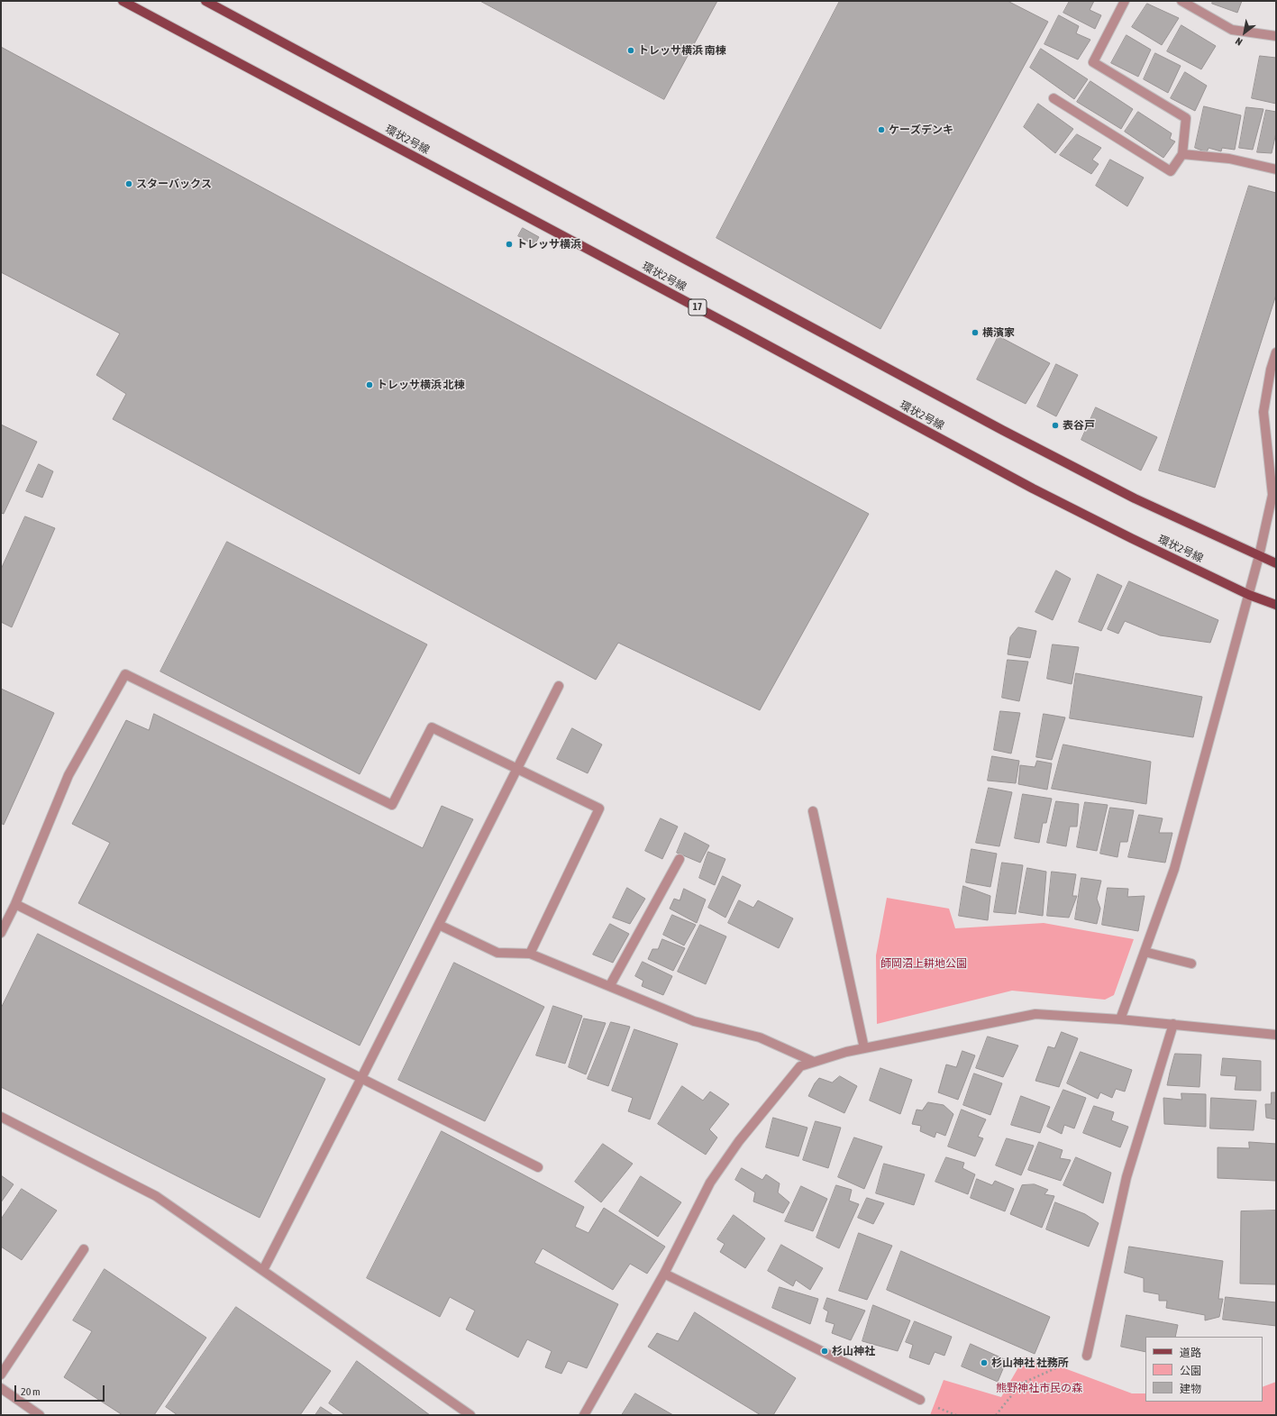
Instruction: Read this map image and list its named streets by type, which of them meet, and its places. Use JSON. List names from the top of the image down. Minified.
{"streets":{"main road":["環状2号線","17"]},"parks":["師岡沼上耕地公園","熊野神社市民の森"],"places":["トレッサ横浜 南棟","ケーズデンキ","スターバックス","トレッサ横浜","横濱家","トレッサ横浜 北棟","表谷戸","杉山神社","杉山神社 社務所"],"legend":["道路","公園","建物"],"scale_bar":"20 m","north":"bottom left"}
